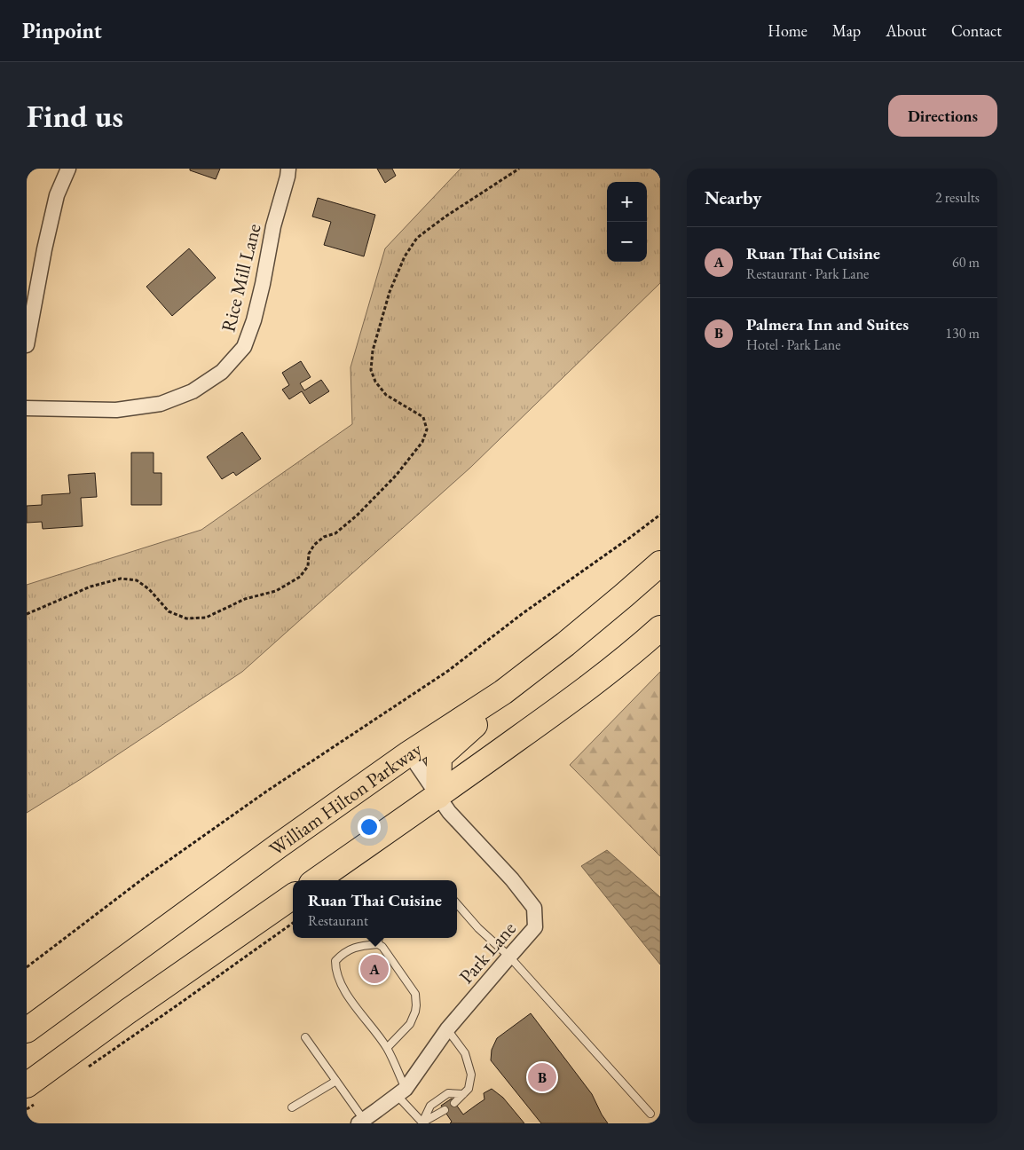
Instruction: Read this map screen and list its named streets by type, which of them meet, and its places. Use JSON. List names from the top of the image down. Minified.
{"streets":{"highway":["William Hilton Parkway"],"street":["Rice Mill Lane","Park Lane"]},"crossings":[["William Hilton Parkway","Park Lane"]],"page":{"header":"Pinpoint","nav":["Home","Map","About","Contact"],"buttons":"Directions","title":"Find us","heading":["Nearby","2 results"],"map_buttons":["+","−"],"list":[{"mark":"A","name":"Ruan Thai Cuisine","note":"Restaurant · Park Lane","value":"60 m"},{"mark":"B","name":"Palmera Inn and Suites","note":"Hotel · Park Lane","value":"130 m"}],"popup":["Ruan Thai Cuisine","Restaurant"],"pins":["A","B"]}}
